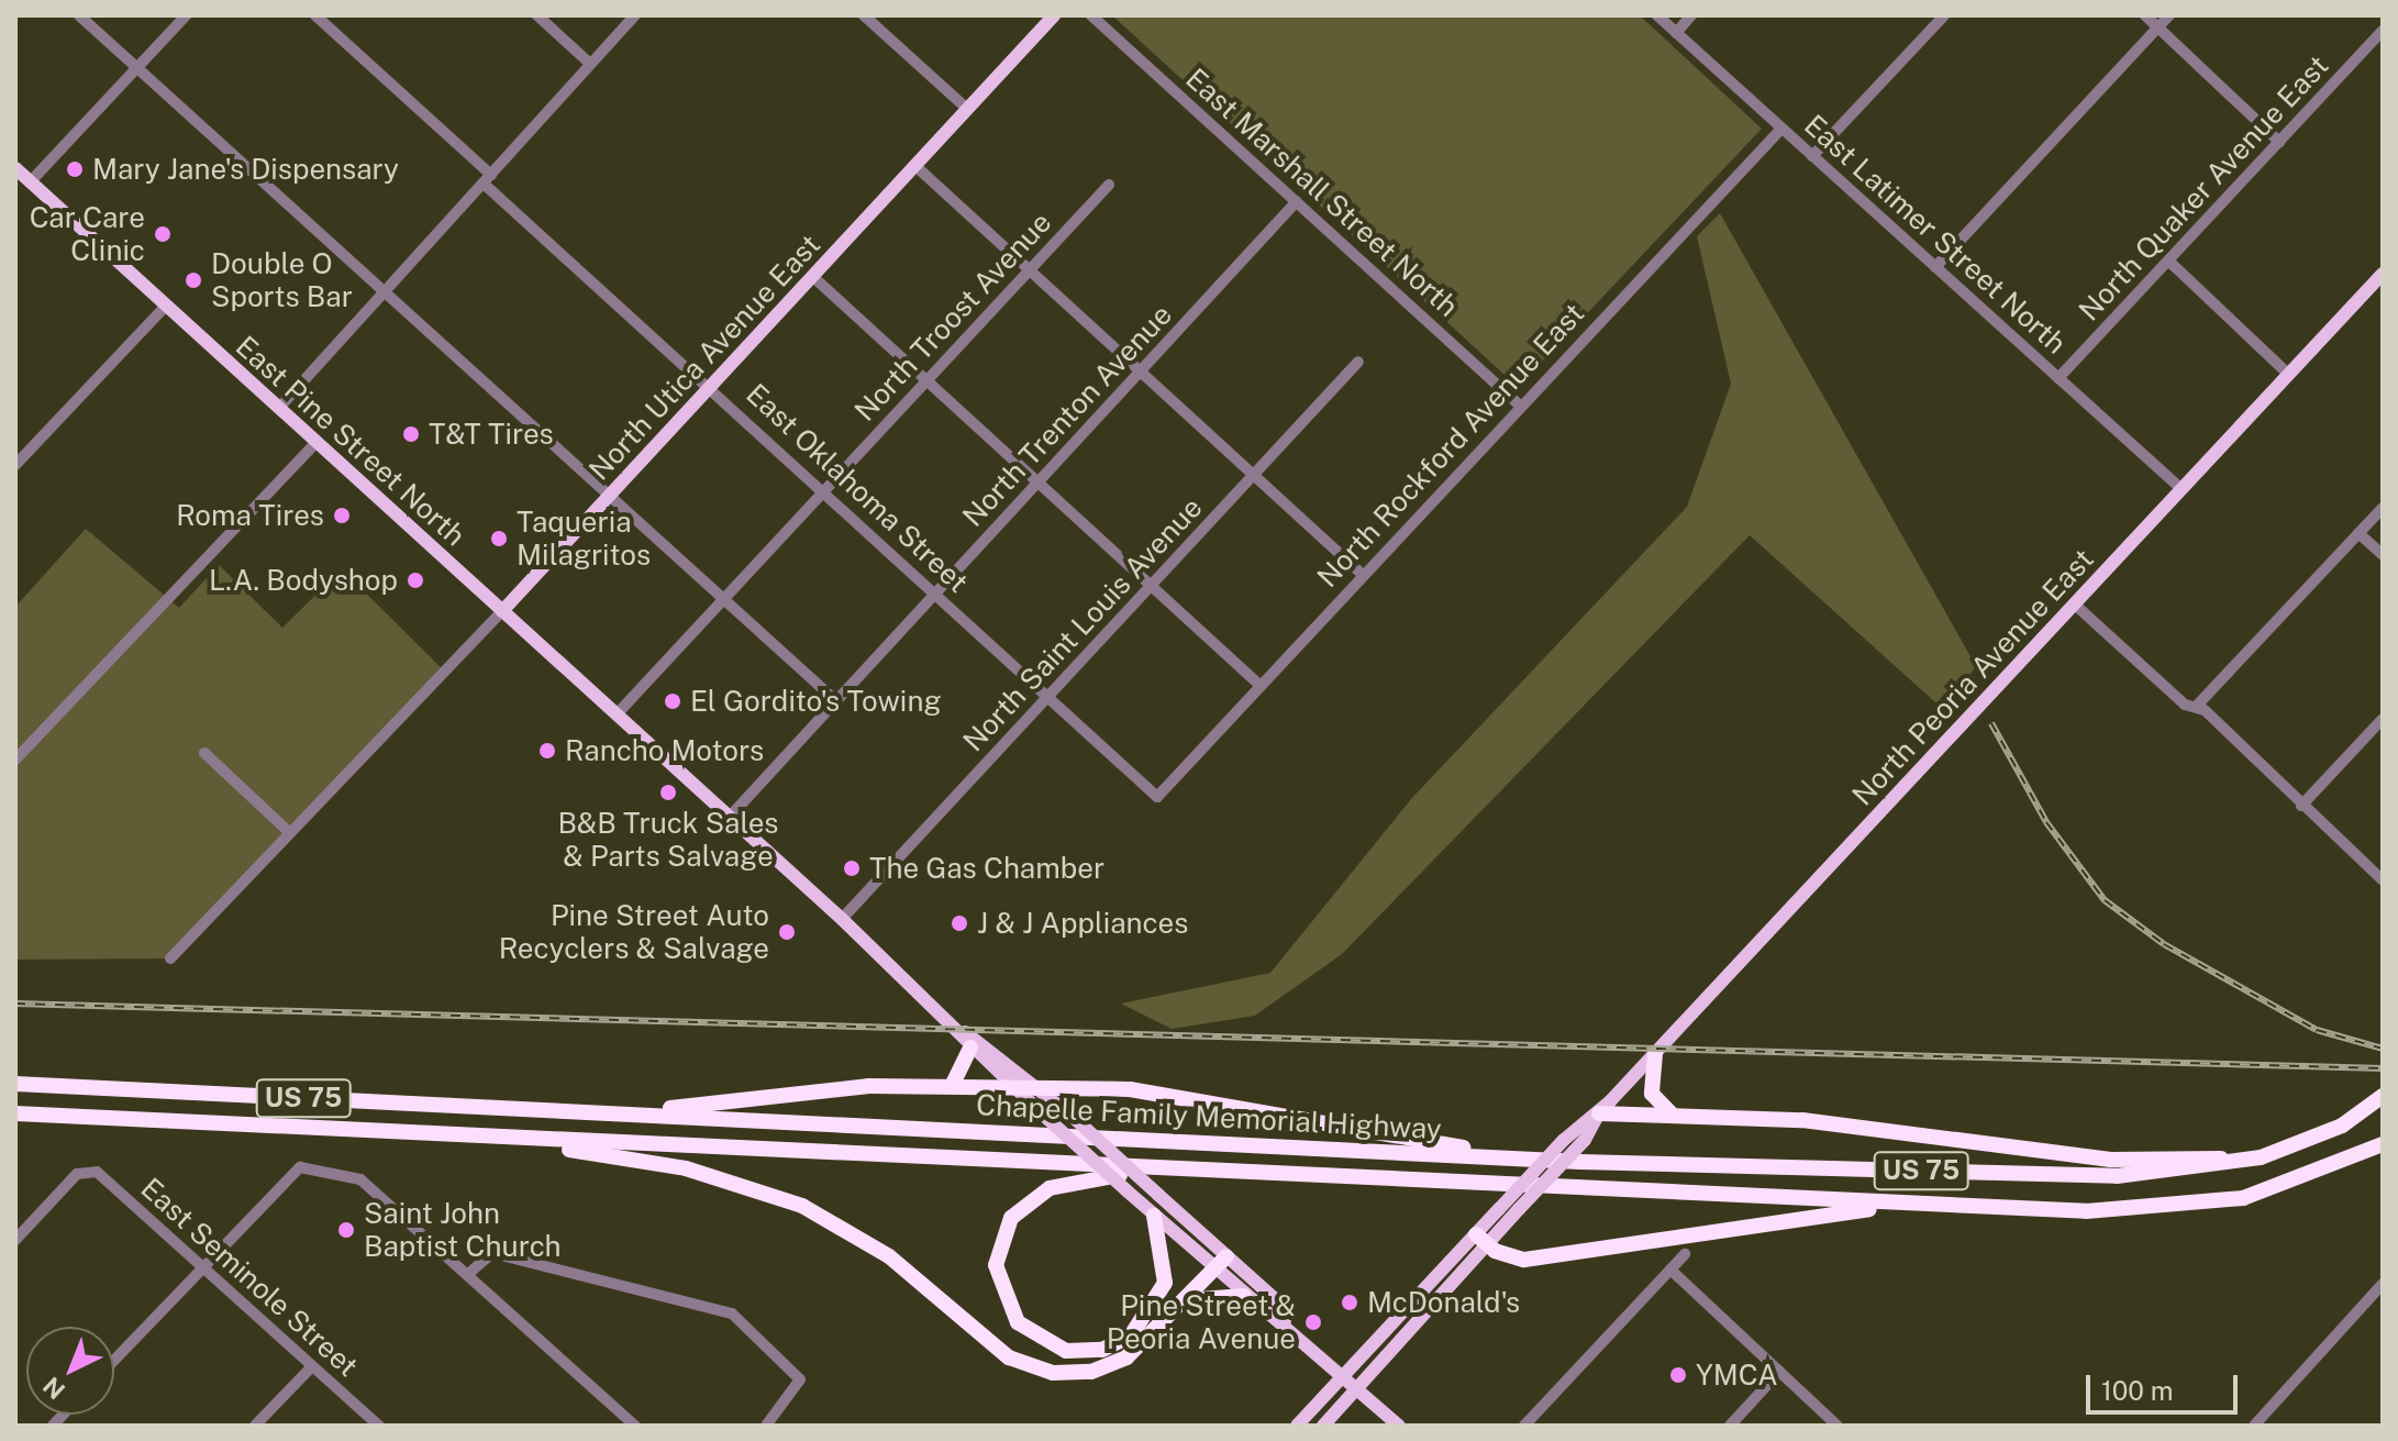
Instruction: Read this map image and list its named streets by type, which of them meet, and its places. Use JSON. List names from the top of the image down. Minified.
{"streets":{"highway":["US 75","Chapelle Family Memorial Highway"],"main road":["North Utica Avenue East","East Pine Street North","North Peoria Avenue East"],"street":["North Quaker Avenue East","East Marshall Street North","East Latimer Street North","North Troost Avenue","North Trenton Avenue","North Rockford Avenue East","East Oklahoma Street","North Saint Louis Avenue","East Seminole Street"]},"crossings":[["North Quaker Avenue East","East Latimer Street North"],["East Marshall Street North","North Trenton Avenue"],["East Marshall Street North","North Rockford Avenue East"],["East Latimer Street North","North Rockford Avenue East"],["East Latimer Street North","North Peoria Avenue East"],["North Troost Avenue","East Pine Street North"],["North Troost Avenue","East Oklahoma Street"],["North Utica Avenue East","East Pine Street North"],["North Utica Avenue East","East Oklahoma Street"],["North Trenton Avenue","East Pine Street North"],["North Trenton Avenue","East Oklahoma Street"],["East Pine Street North","North Saint Louis Avenue"],["East Pine Street North","North Peoria Avenue East"],["North Rockford Avenue East","East Oklahoma Street"],["East Oklahoma Street","North Saint Louis Avenue"]],"places":["Mary Jane's Dispensary","Car Care Clinic","Double O Sports Bar","T&T Tires","Roma Tires","Taqueria Milagritos","L.A. Bodyshop","El Gordito's Towing","Rancho Motors","B&B Truck Sales & Parts Salvage","The Gas Chamber","J & J Appliances","Pine Street Auto Recyclers & Salvage","Saint John Baptist Church","McDonald's","Pine Street & Peoria Avenue","YMCA"],"scale_bar":"100 m","north":"bottom left"}
